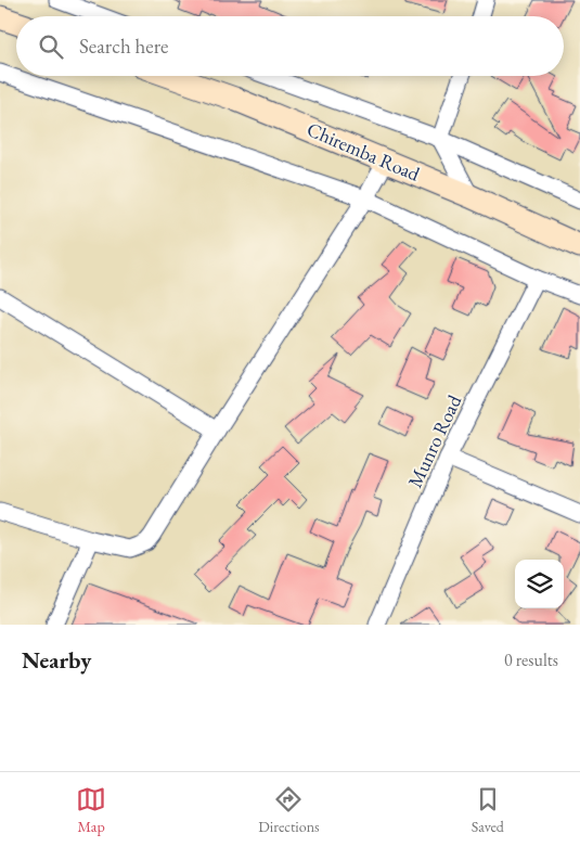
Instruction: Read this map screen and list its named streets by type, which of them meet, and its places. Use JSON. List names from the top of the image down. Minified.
{"streets":{"main road":["Chiremba Road"],"street":["Munro Road"]},"page":{"search":"Search here","heading":["Nearby","0 results"],"nav":["Map","Directions","Saved"]}}
